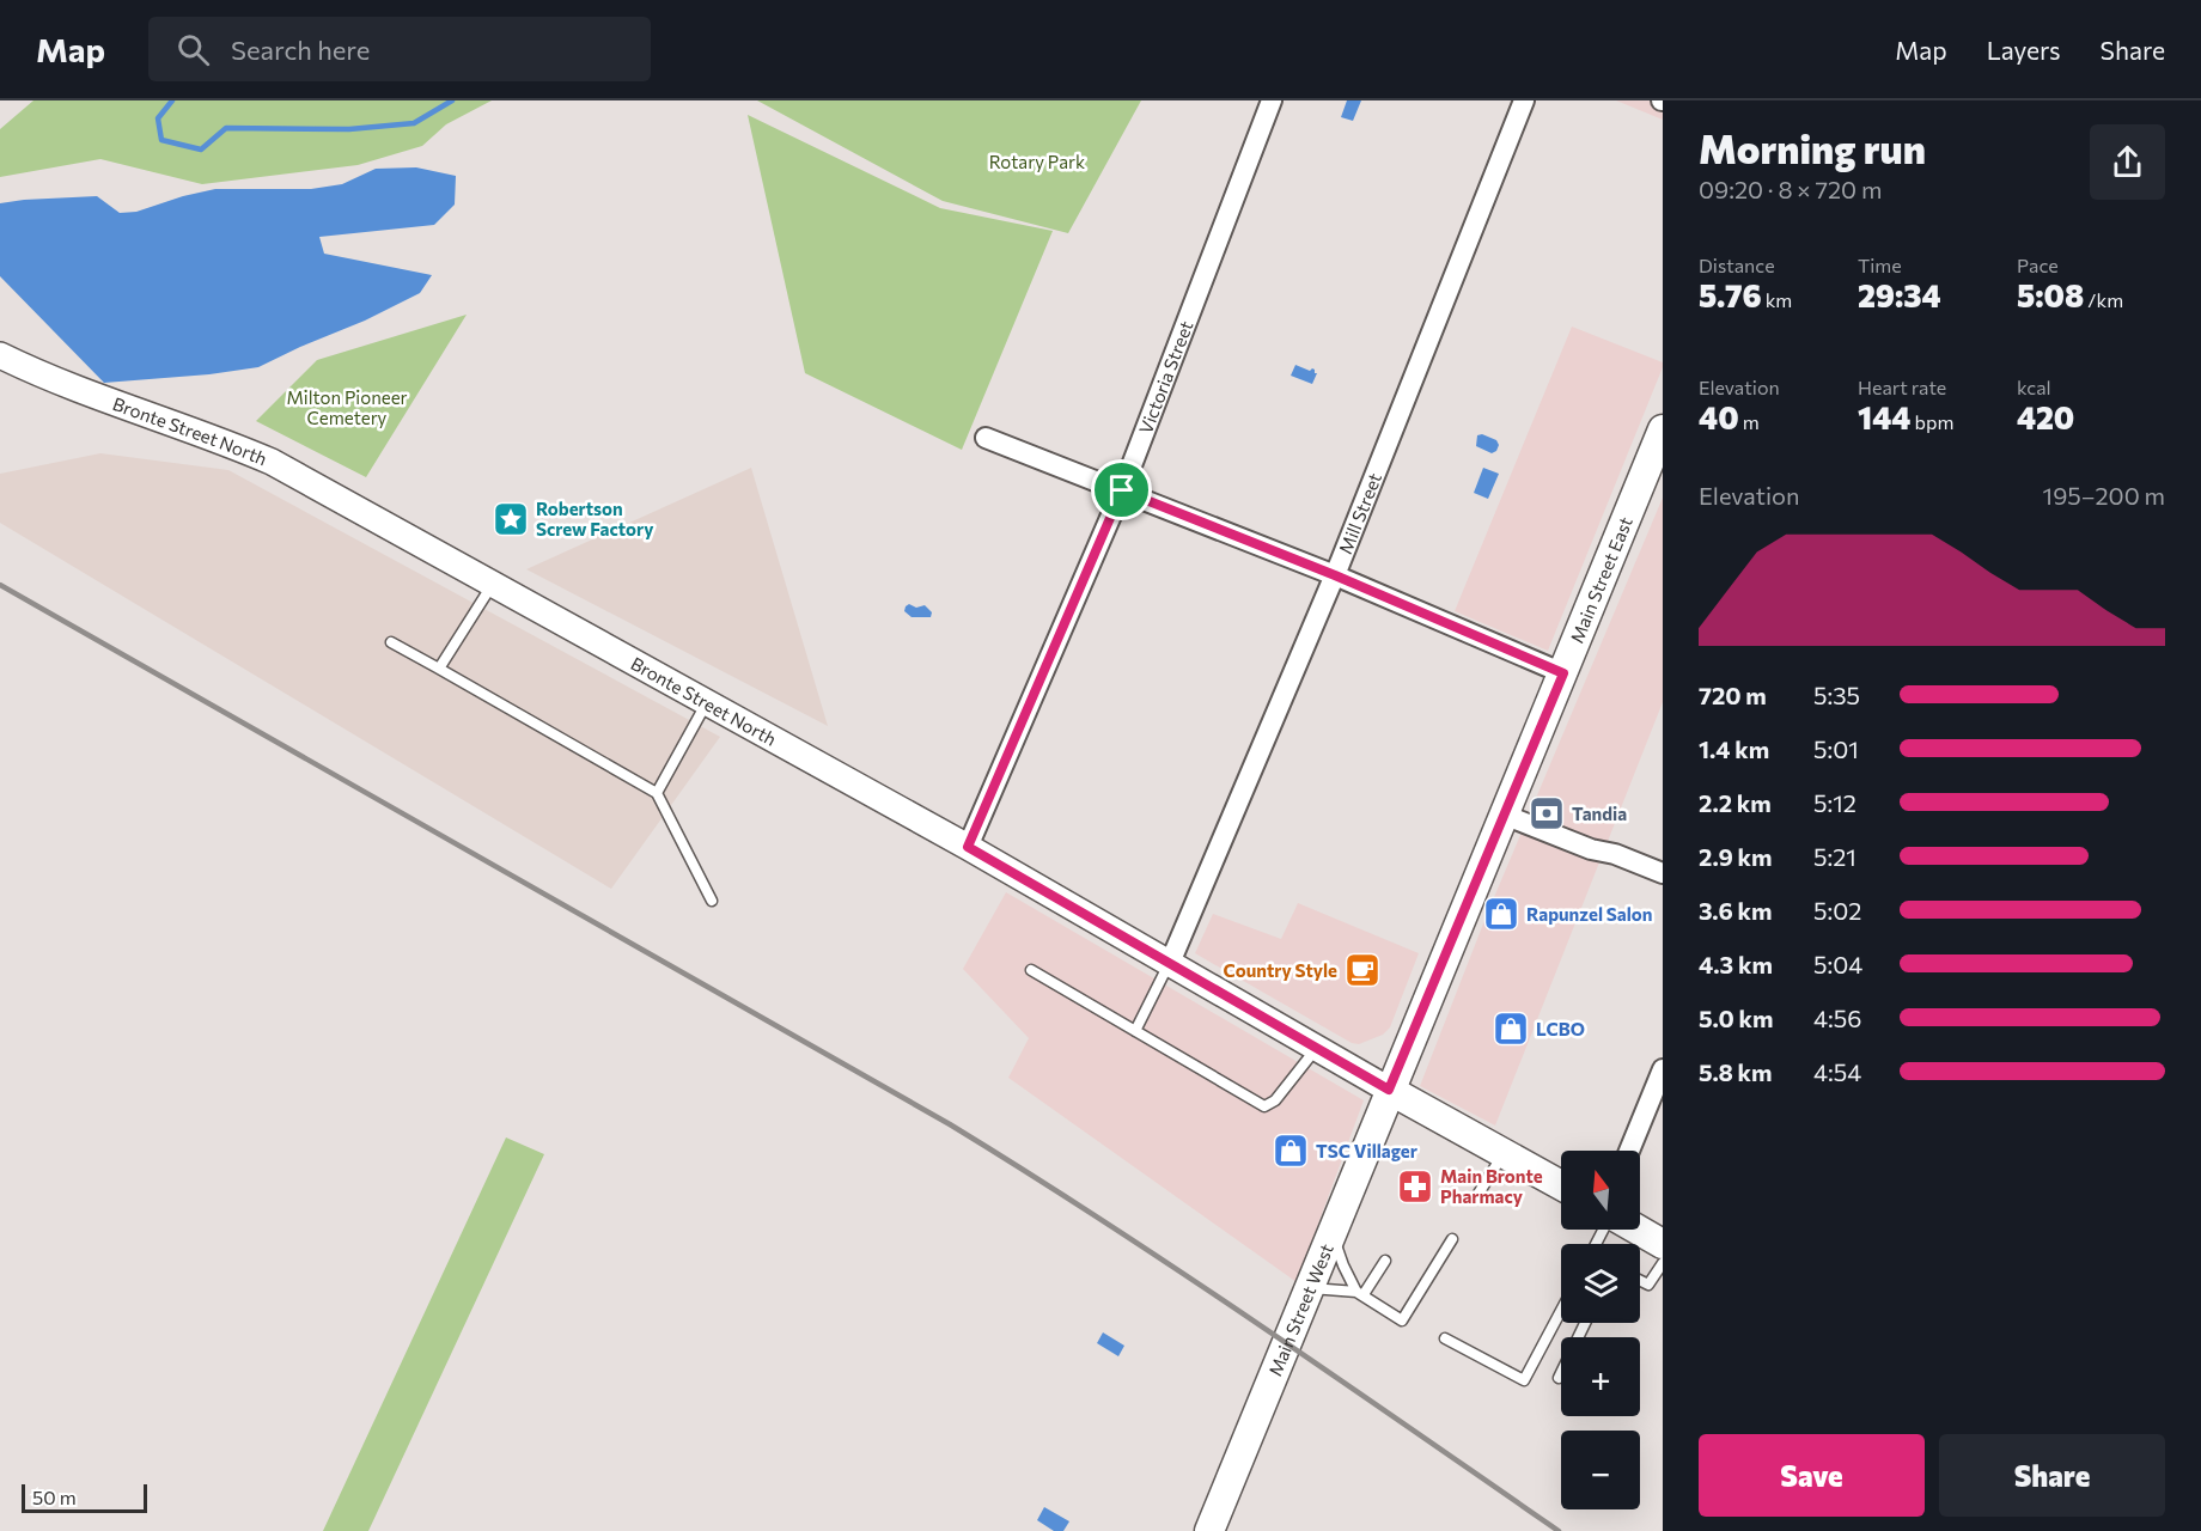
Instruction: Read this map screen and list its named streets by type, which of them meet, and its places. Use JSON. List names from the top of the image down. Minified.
{"streets":{"main road":["Main Street East","Main Street West"],"street":["Victoria Street","Bronte Street North","Mill Street"]},"crossings":[["Victoria Street","Bronte Street North"],["Bronte Street North","Mill Street"],["Bronte Street North","Main Street East"],["Bronte Street North","Main Street West"],["Main Street East","Main Street West"]],"parks":["Rotary Park","Milton Pioneer Cemetery"],"places":{"place":["Robertson Screw Factory"],"bank":["Tandia"],"shop":["Rapunzel Salon","LCBO","TSC Villager"],"cafe":["Country Style"],"pharmacy":["Main Bronte Pharmacy"]},"scale_bar":"50 m","north":"top","page":{"header":"Map","search":"Search here","nav":["Map","Layers","Share"],"heading":["Morning run","09:20 · 8 × 720 m"],"stats":[["Distance","5.76 km"],["Time","29:34"],["Pace","5:08 /km"],["Elevation","40 m"],["Heart rate","144 bpm"],["kcal","420"]],"chart":["Elevation","195–200 m"],"list":[{"name":"720 m","note":"5:35"},{"name":"1.4 km","note":"5:01"},{"name":"2.2 km","note":"5:12"},{"name":"2.9 km","note":"5:21"},{"name":"3.6 km","note":"5:02"},{"name":"4.3 km","note":"5:04"},{"name":"5.0 km","note":"4:56"},{"name":"5.8 km","note":"4:54"}],"map_buttons":["+","−"],"buttons":["Save","Share"],"scale":"50 m"}}
